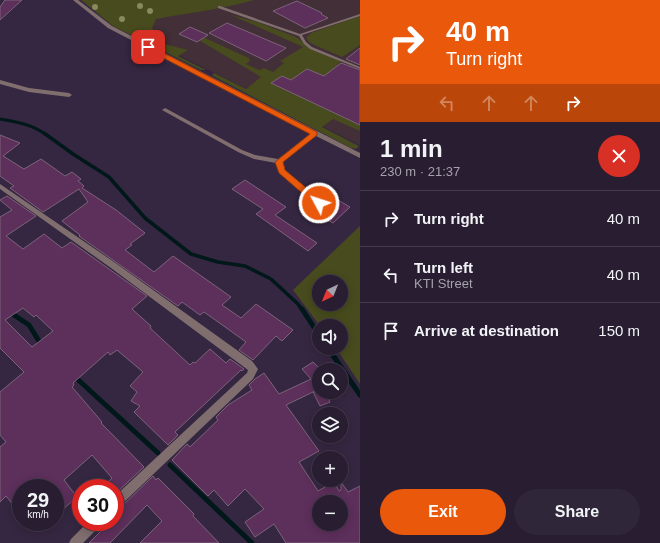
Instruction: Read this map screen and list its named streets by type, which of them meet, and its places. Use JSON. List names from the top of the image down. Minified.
{"north":"bottom left","page":{"turn":["40 m","Turn right"],"heading":["1 min","230 m · 21:37"],"list":[{"name":"Turn right","value":"40 m"},{"name":"Turn left","note":"KTI Street","value":"40 m"},{"name":"Arrive at destination","value":"150 m"}],"map_buttons":["+","−"],"speed":"29 km/h","limit":"30","buttons":["Exit","Share"]}}
